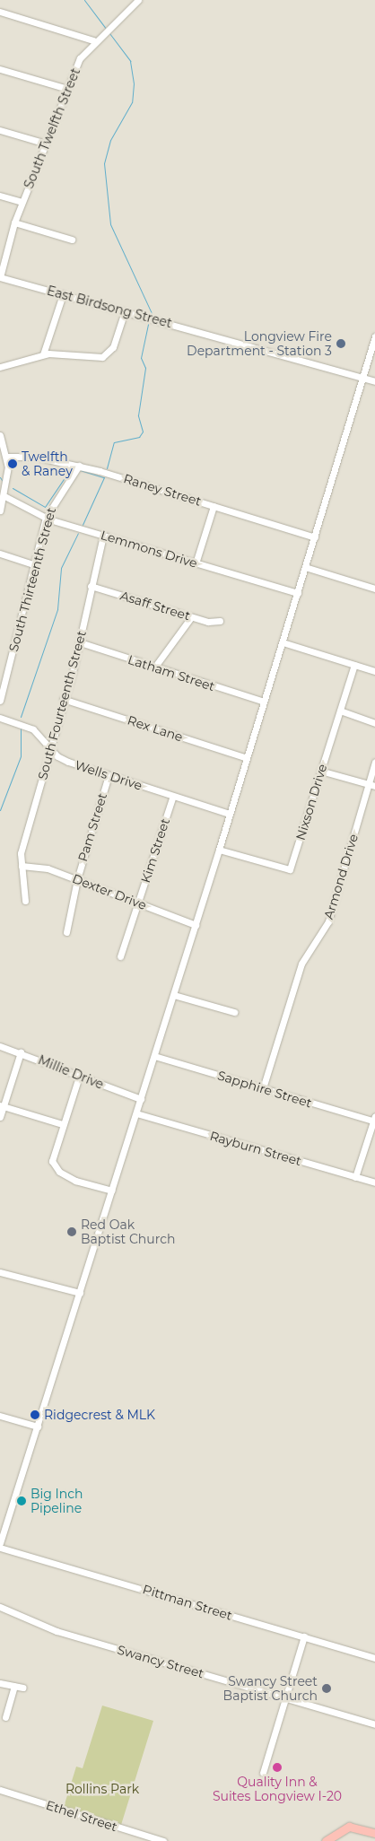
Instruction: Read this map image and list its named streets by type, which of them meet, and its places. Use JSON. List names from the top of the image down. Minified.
{"streets":{"street":["South Twelfth Street","East Birdsong Street","Raney Street","Lemmons Drive","South Thirteenth Street","Asaff Street","Latham Street","South Fourteenth Street","Rex Lane","Wells Drive","Nixson Drive","Pam Street","Kim Street","Armond Drive","Dexter Drive","Millie Drive","Sapphire Street","Rayburn Street","Pittman Street","Swancy Street","Ethel Street"]},"crossings":[["South Twelfth Street","East Birdsong Street"],["Raney Street","South Thirteenth Street"],["Lemmons Drive","South Thirteenth Street"],["Lemmons Drive","South Fourteenth Street"],["Asaff Street","South Fourteenth Street"],["Latham Street","South Fourteenth Street"],["South Fourteenth Street","Rex Lane"],["South Fourteenth Street","Wells Drive"],["South Fourteenth Street","Dexter Drive"],["Wells Drive","Pam Street"],["Wells Drive","Kim Street"],["Pam Street","Dexter Drive"],["Kim Street","Dexter Drive"],["Armond Drive","Sapphire Street"]],"parks":["Rollins Park"],"places":["Longview Fire Department - Station 3","Twelfth & Raney","Red Oak Baptist Church","Ridgecrest & MLK","Big Inch Pipeline","Swancy Street Baptist Church","Quality Inn & Suites Longview I-20"]}
